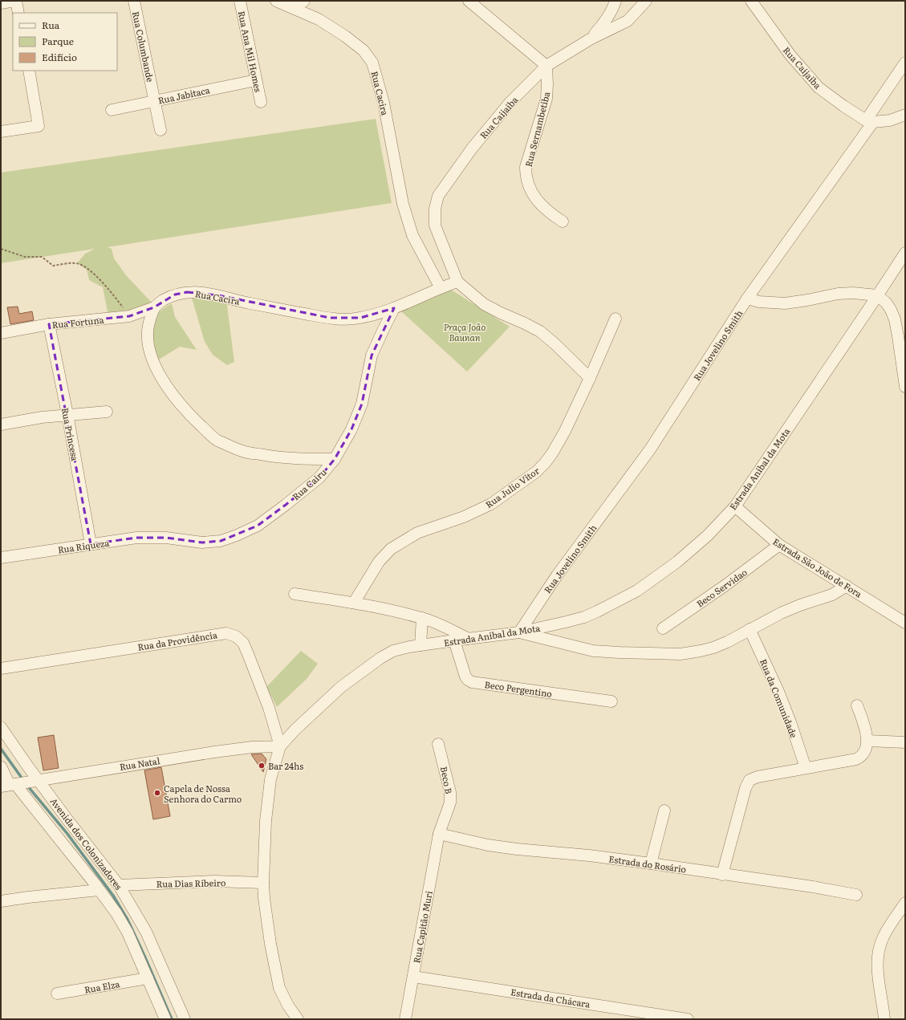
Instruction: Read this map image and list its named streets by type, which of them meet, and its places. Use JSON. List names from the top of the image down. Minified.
{"streets":{"street":["Rua Columbande","Rua Ana Mil Homes","Rua Caijaiba","Rua Cacira","Rua Jabitaca","Rua Sernambetiba","Rua Fortuna","Rua Jovelino Smith","Rua Princesa","Estrada Anibal da Mota","Rua Cairu","Rua Julio Vitor","Rua Riqueza","Estrada São João de Fora","Beco Servidao","Rua da Providência","Beco Pergentino","Rua da Comunidade","Rua Natal","Beco B","Avenida dos Colonizadores","Estrada do Rosário","Rua Dias Ribeiro","Rua Capitão Muri","Rua Elza","Estrada da Chácara"]},"crossings":[["Rua Columbande","Rua Jabitaca"],["Rua Ana Mil Homes","Rua Jabitaca"],["Rua Caijaiba","Rua Cacira"],["Rua Caijaiba","Rua Sernambetiba"],["Rua Caijaiba","Rua Jovelino Smith"],["Rua Cacira","Rua Fortuna"],["Rua Cacira","Rua Cairu"],["Rua Fortuna","Rua Princesa"],["Rua Jovelino Smith","Estrada Anibal da Mota"],["Rua Princesa","Rua Riqueza"],["Estrada Anibal da Mota","Estrada São João de Fora"],["Estrada Anibal da Mota","Rua da Providência"],["Estrada Anibal da Mota","Beco Pergentino"],["Estrada Anibal da Mota","Rua Natal"],["Estrada Anibal da Mota","Rua Dias Ribeiro"],["Rua Cairu","Rua Riqueza"],["Estrada São João de Fora","Beco Servidao"],["Rua da Providência","Rua Natal"],["Rua Natal","Avenida dos Colonizadores"],["Beco B","Estrada do Rosário"],["Beco B","Rua Capitão Muri"],["Avenida dos Colonizadores","Rua Dias Ribeiro"],["Avenida dos Colonizadores","Rua Elza"],["Estrada do Rosário","Rua Capitão Muri"],["Rua Capitão Muri","Estrada da Chácara"]],"parks":["Praça João Baunan"],"places":["Bar 24hs","Capela de Nossa Senhora do Carmo"],"legend":["Rua","Parque","Edifício"]}
